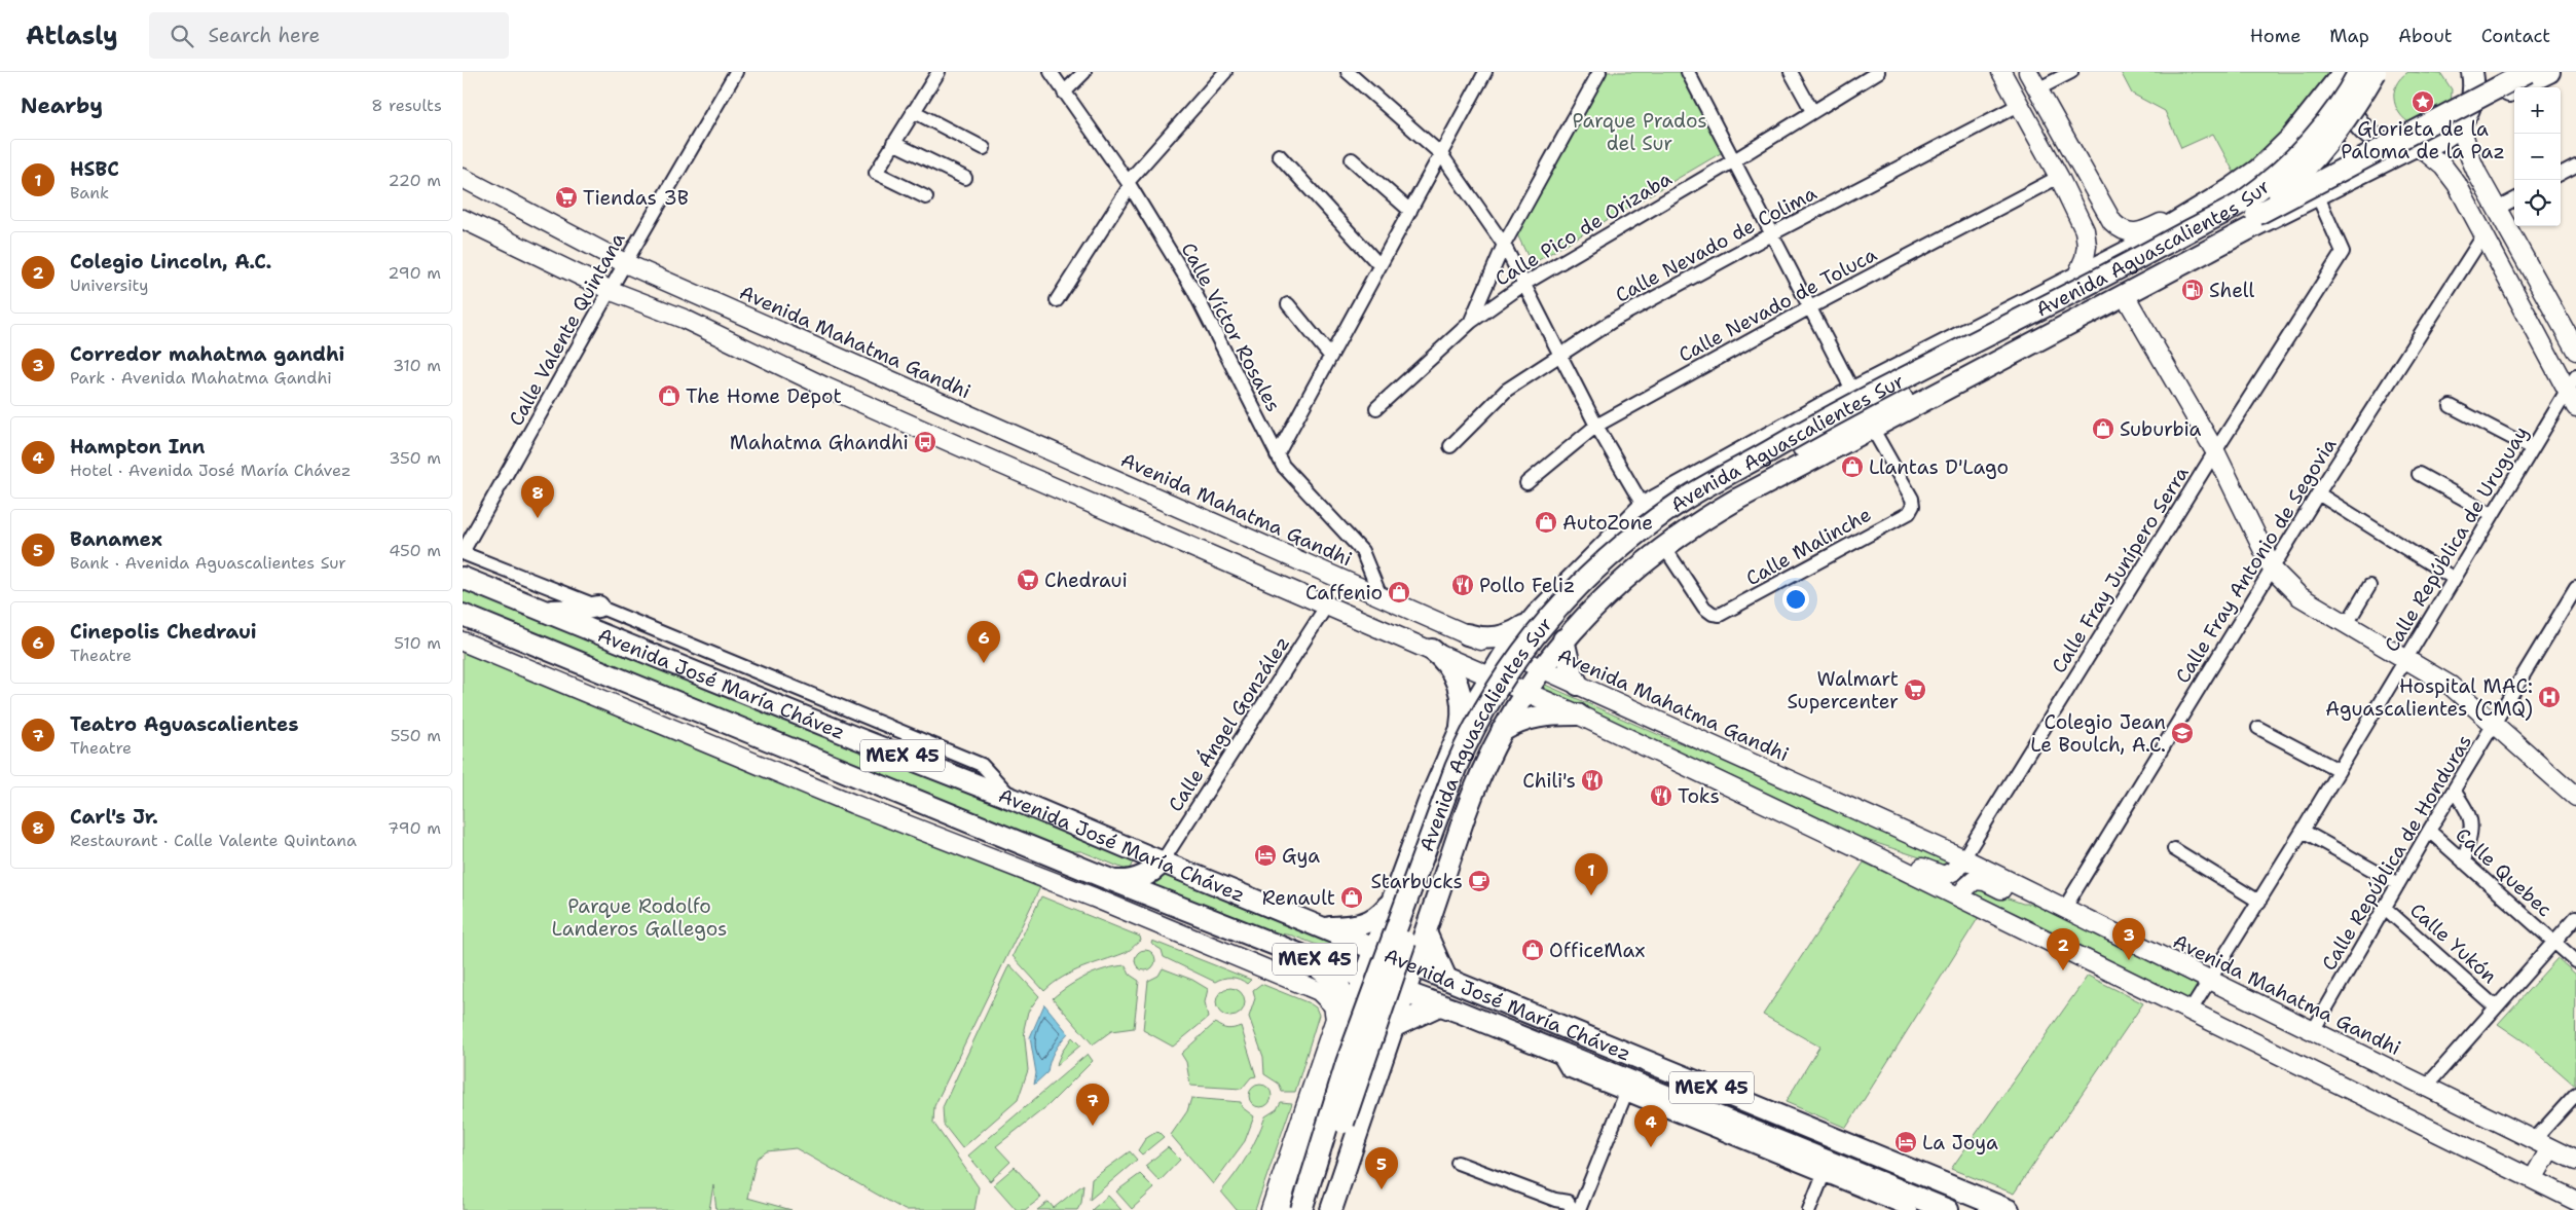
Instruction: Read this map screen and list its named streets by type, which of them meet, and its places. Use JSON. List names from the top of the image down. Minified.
{"streets":{"main road":["Avenida Aguascalientes Sur","Avenida Mahatma Gandhi","Avenida José María Chávez","MEX 45"],"street":["Calle Pico de Orizaba","Calle Nevado de Colima","Calle Nevado de Toluca","Calle Víctor Rosales","Calle Valente Quintana","Calle República de Uruguay","Calle Malinche","Calle Fray Antonio de Segovia","Calle Fray Junípero Serra","Calle Ángel González","Calle República de Honduras","Calle Quebec","Calle Yukón"]},"crossings":[["Avenida Aguascalientes Sur","Avenida Mahatma Gandhi"],["Avenida Aguascalientes Sur","Calle Malinche"],["Avenida Aguascalientes Sur","Calle Fray Junípero Serra"],["Avenida Aguascalientes Sur","Avenida José María Chávez"],["Calle Víctor Rosales","Avenida Mahatma Gandhi"],["Calle Valente Quintana","Avenida Mahatma Gandhi"],["Avenida Mahatma Gandhi","Calle República de Uruguay"],["Avenida Mahatma Gandhi","Calle Fray Antonio de Segovia"],["Avenida Mahatma Gandhi","Calle Fray Junípero Serra"],["Avenida Mahatma Gandhi","Calle República de Honduras"],["Calle República de Uruguay","Calle Yukón"],["Avenida José María Chávez","Calle Ángel González"],["Calle República de Honduras","Calle Quebec"],["Calle República de Honduras","Calle Yukón"]],"parks":["Parque Prados del Sur","Parque Rodolfo Landeros Gallegos"],"places":{"place":["Glorieta de la Paloma de la Paz"],"supermarket":["Tiendas 3B","Chedraui","Walmart Supercenter"],"fuel station":["Shell"],"shop":["The Home Depot","Suburbia","Llantas D'Lago","AutoZone","Caffenio","Renault","OfficeMax"],"bus stop":["Mahatma Ghandhi"],"restaurant":["Pollo Feliz","Chili's","Toks"],"hospital":["Hospital MAC: Aguascalientes (CMQ)"],"school or university":["Colegio Jean Le Boulch, A.C."],"hotel":["Gya","La Joya"],"cafe":["Starbucks"]},"page":{"header":"Atlasly","search":"Search here","nav":["Home","Map","About","Contact"],"heading":["Nearby","8 results"],"map_buttons":["+","−"],"list":[{"mark":"1","name":"HSBC","note":"Bank","value":"220 m"},{"mark":"2","name":"Colegio Lincoln, A.C.","note":"University","value":"290 m"},{"mark":"3","name":"Corredor mahatma gandhi","note":"Park · Avenida Mahatma Gandhi","value":"310 m"},{"mark":"4","name":"Hampton Inn","note":"Hotel · Avenida José María Chávez","value":"350 m"},{"mark":"5","name":"Banamex","note":"Bank · Avenida Aguascalientes Sur","value":"450 m"},{"mark":"6","name":"Cinepolis Chedraui","note":"Theatre","value":"510 m"},{"mark":"7","name":"Teatro Aguascalientes","note":"Theatre","value":"550 m"},{"mark":"8","name":"Carl's Jr.","note":"Restaurant · Calle Valente Quintana","value":"790 m"}],"pins":["8","6","1","3","2","7","4","5"]}}
